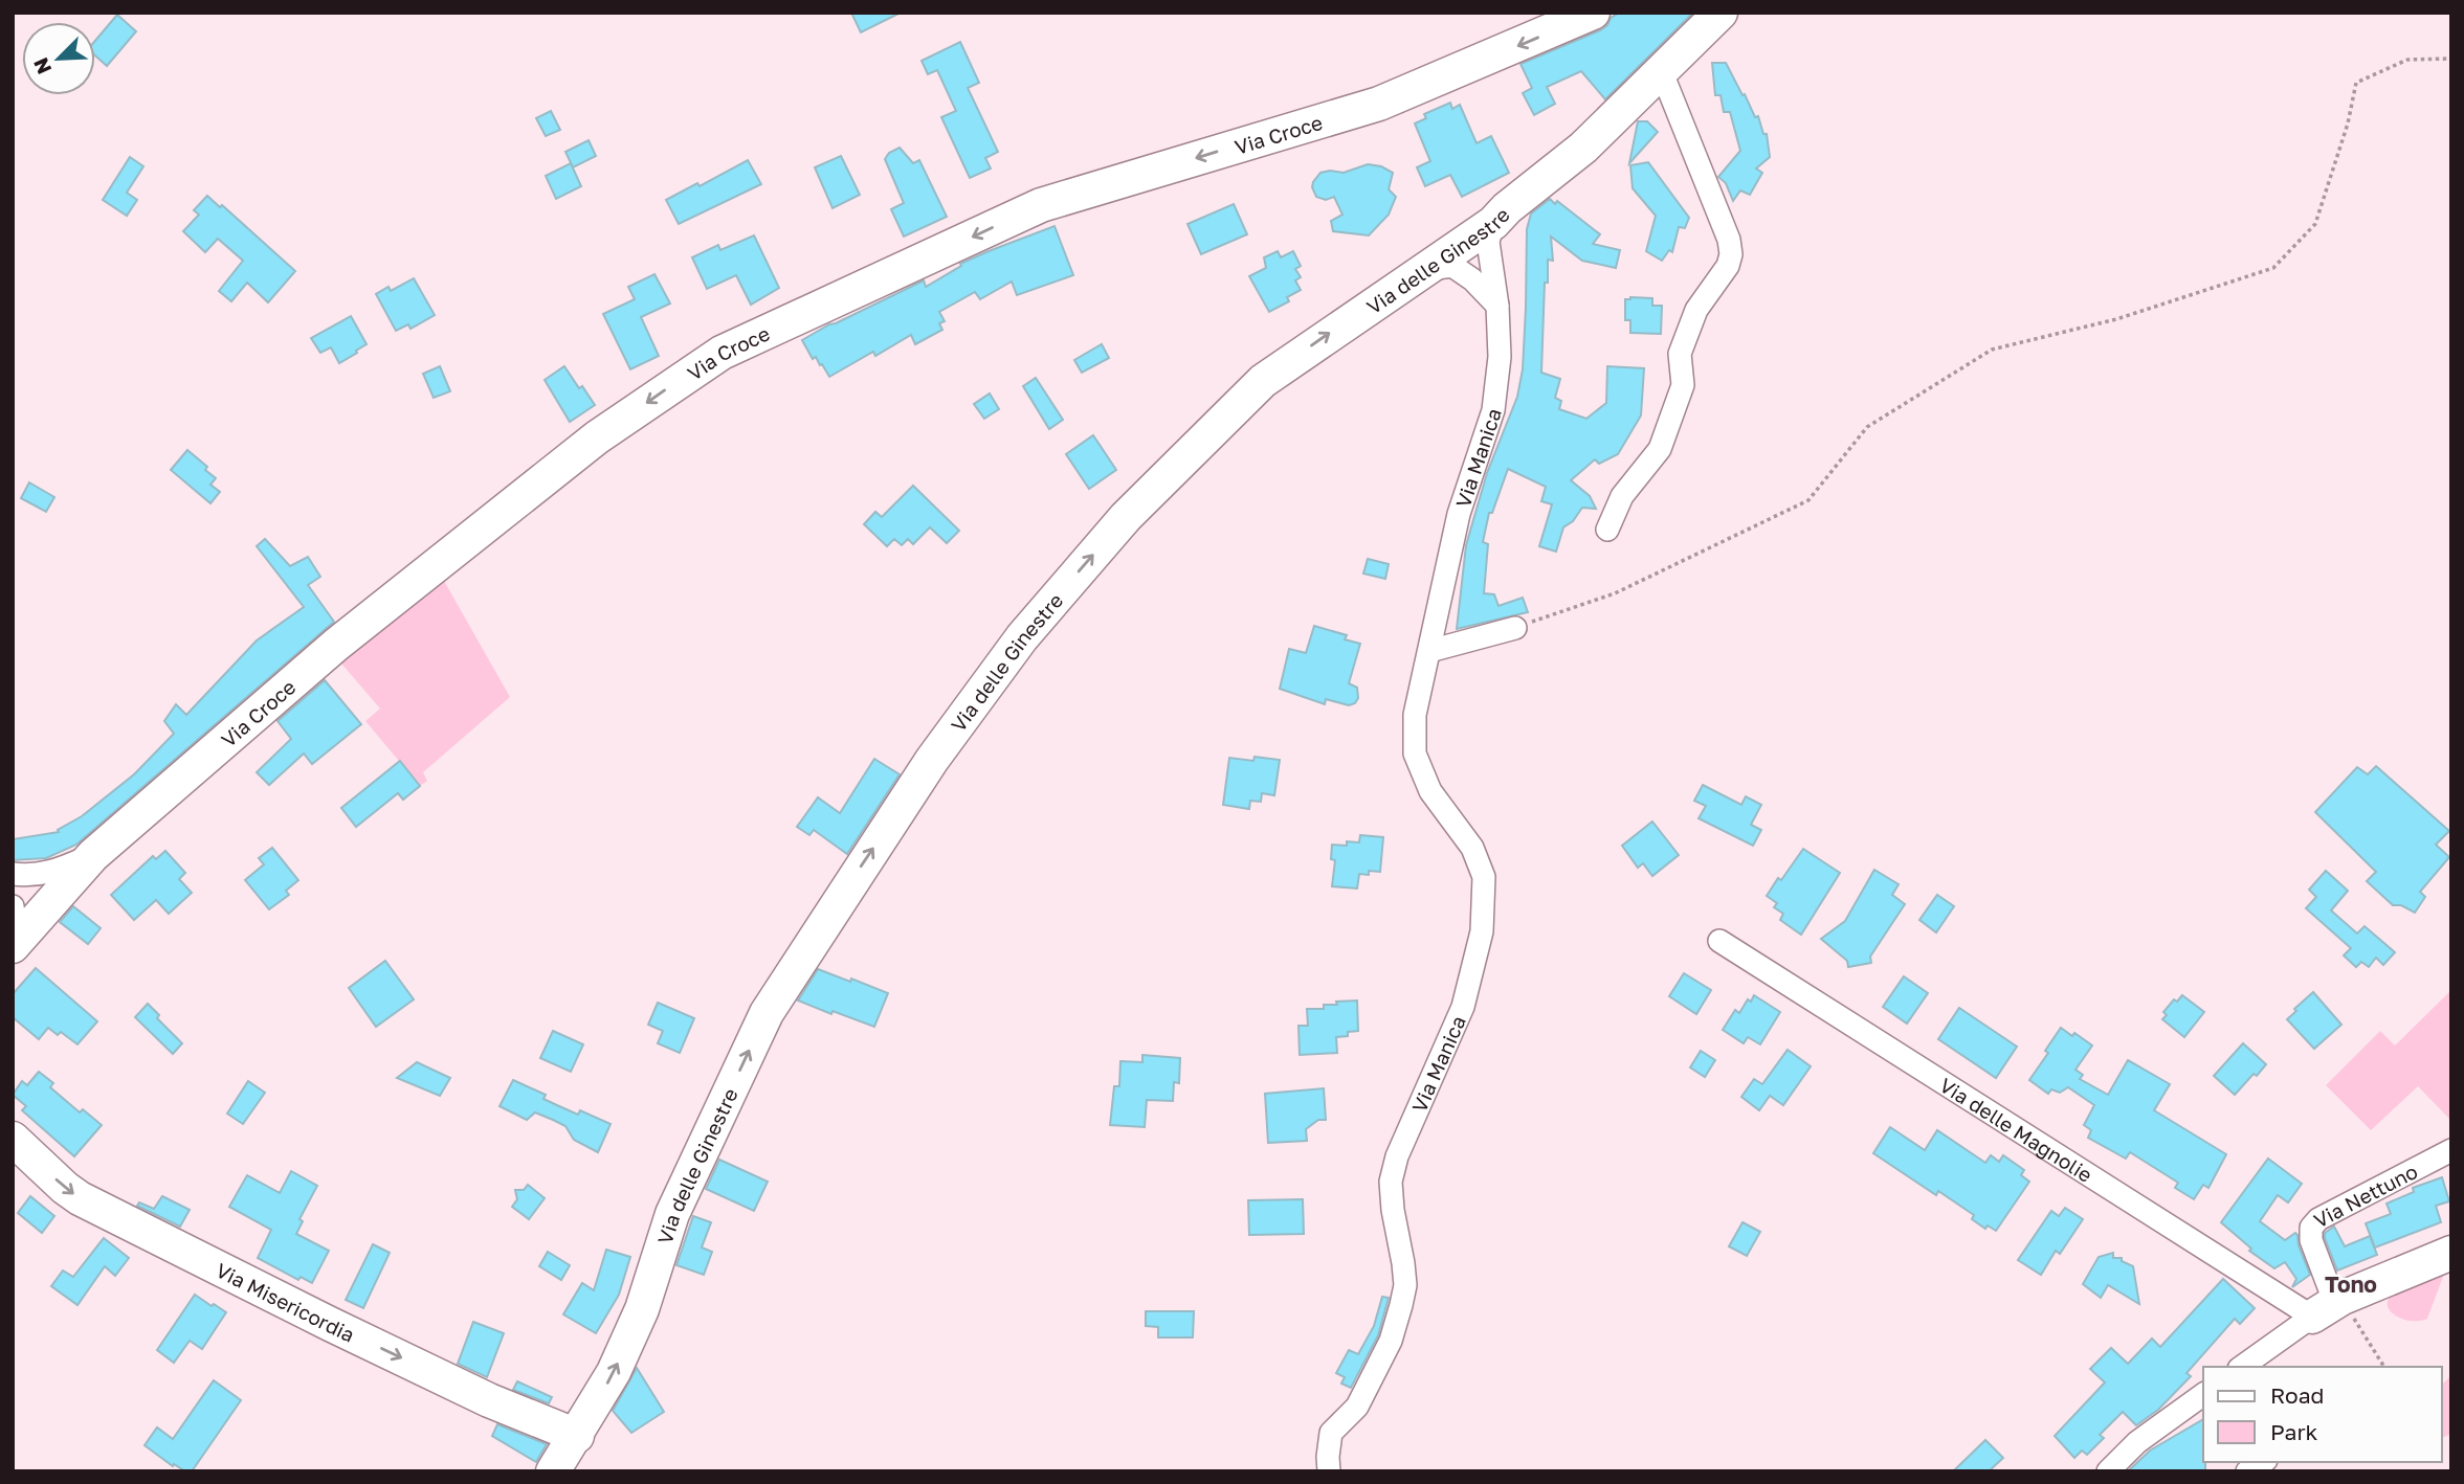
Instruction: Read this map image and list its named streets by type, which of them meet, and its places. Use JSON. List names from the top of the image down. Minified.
{"streets":{"street":["Via Croce","Via delle Ginestre","Via Manica","Via delle Magnolie","Via Nettuno","Via Misericordia"]},"crossings":[["Via delle Ginestre","Via Manica"],["Via delle Ginestre","Via Misericordia"],["Via delle Magnolie","Via Nettuno"]],"one_way":["Via Croce","Via delle Ginestre","Via Misericordia"],"districts":["Tono"],"legend":["Road","Park"],"north":"bottom left"}
